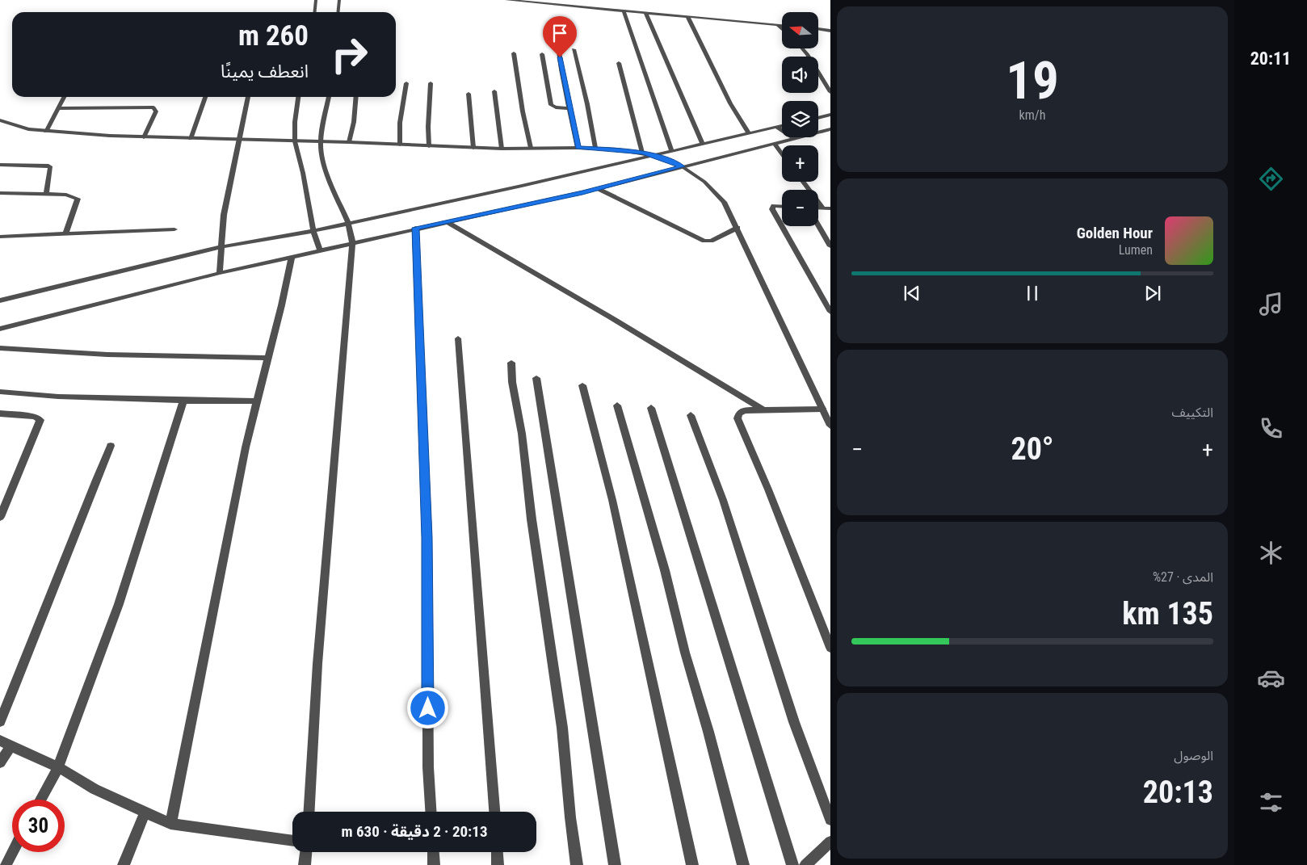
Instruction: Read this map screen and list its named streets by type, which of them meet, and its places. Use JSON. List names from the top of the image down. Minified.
{"north":"left","page":{"tabs":"20:11","tile":[["19","km/h"],"التكييف",["المدى · 27%","135 km"],["الوصول","20:13"]],"map_buttons":["+","−"],"turn":["260 m","انعطف يمينًا"],"song":["Golden Hour","Lumen"],"heat":["−","20°","+"],"limit":"30","trip":"20:13 · 2 دقيقة · 630 m"}}
